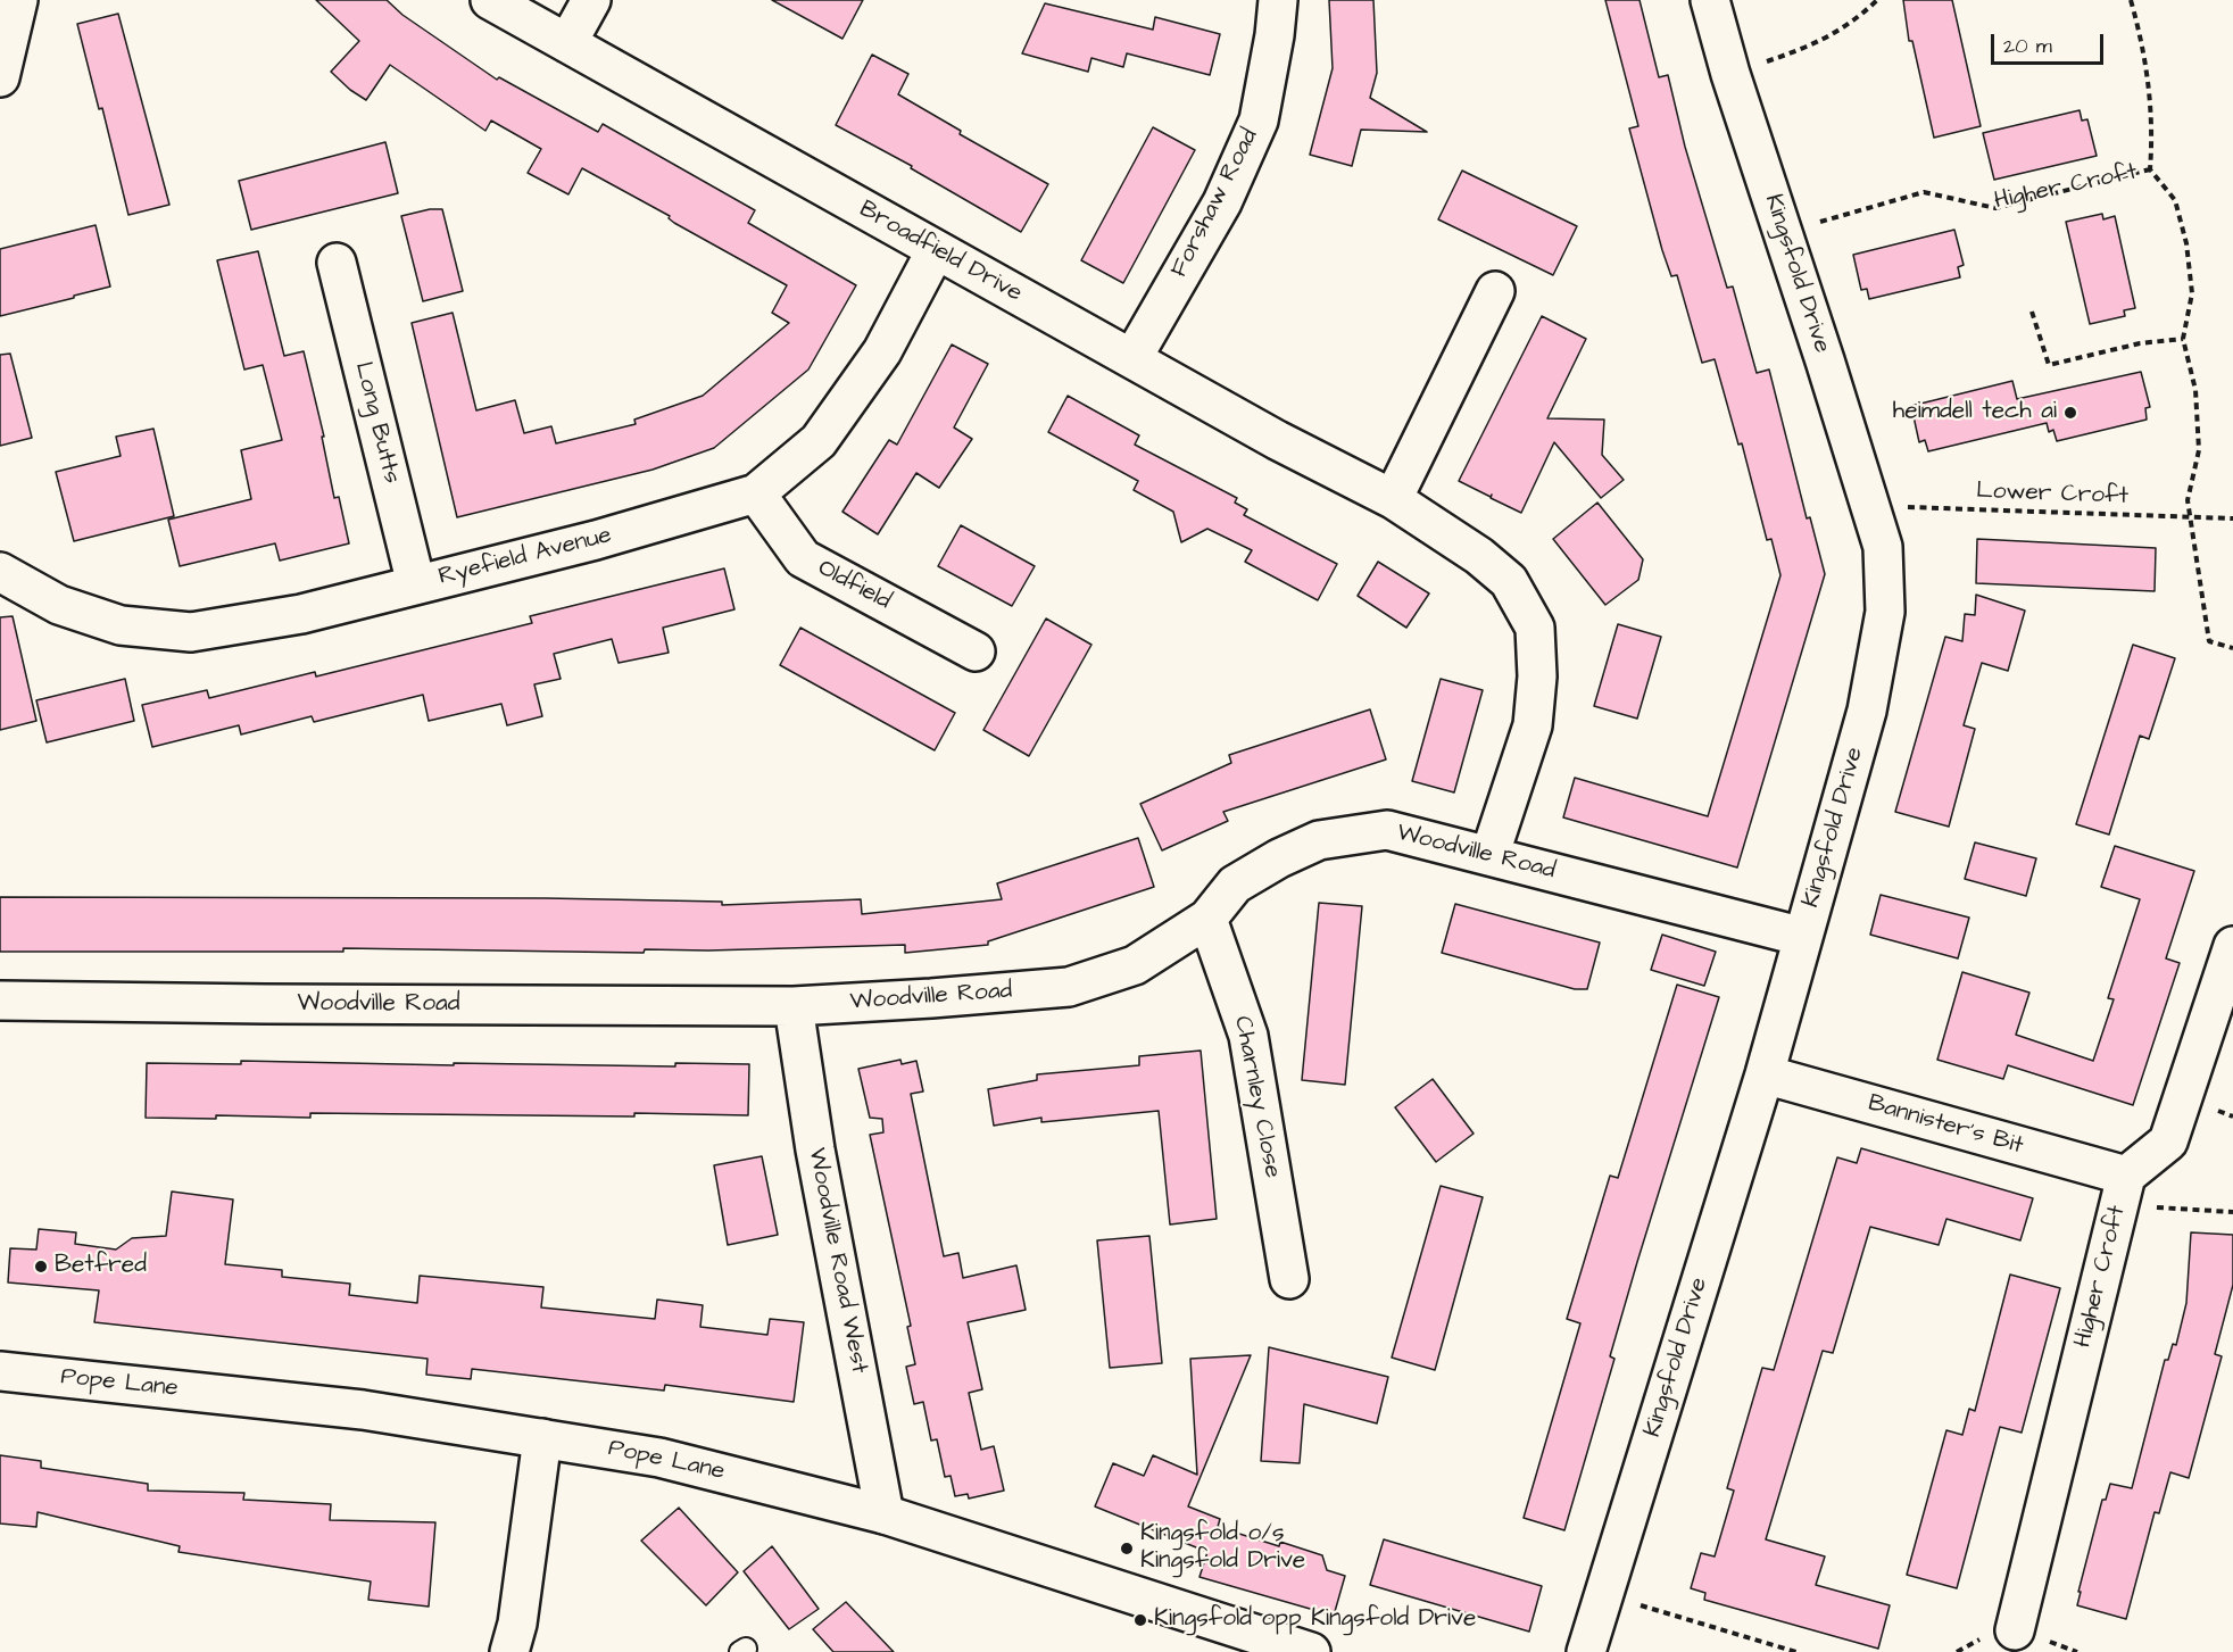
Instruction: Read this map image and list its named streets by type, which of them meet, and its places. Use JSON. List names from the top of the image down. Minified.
{"streets":{"street":["Higher Croft","Forshaw Road","Broadfield Drive","Kingsfold Drive","Long Butts","Ryefield Avenue","Oldfield","Woodville Road","Charnley Close","Bannister's Bit","Woodville Road West","Pope Lane"],"path":["Lower Croft"]},"crossings":[["Higher Croft","Kingsfold Drive"],["Higher Croft","Bannister's Bit"],["Forshaw Road","Broadfield Drive"],["Broadfield Drive","Ryefield Avenue"],["Broadfield Drive","Woodville Road"],["Kingsfold Drive","Lower Croft"],["Kingsfold Drive","Woodville Road"],["Kingsfold Drive","Bannister's Bit"],["Long Butts","Ryefield Avenue"],["Ryefield Avenue","Oldfield"],["Woodville Road","Charnley Close"],["Woodville Road","Woodville Road West"],["Woodville Road West","Pope Lane"]],"places":["heimdell tech ai","Betfred","Kingsfold o/s Kingsfold Drive","Kingsfold opp Kingsfold Drive"],"scale_bar":"20 m"}
